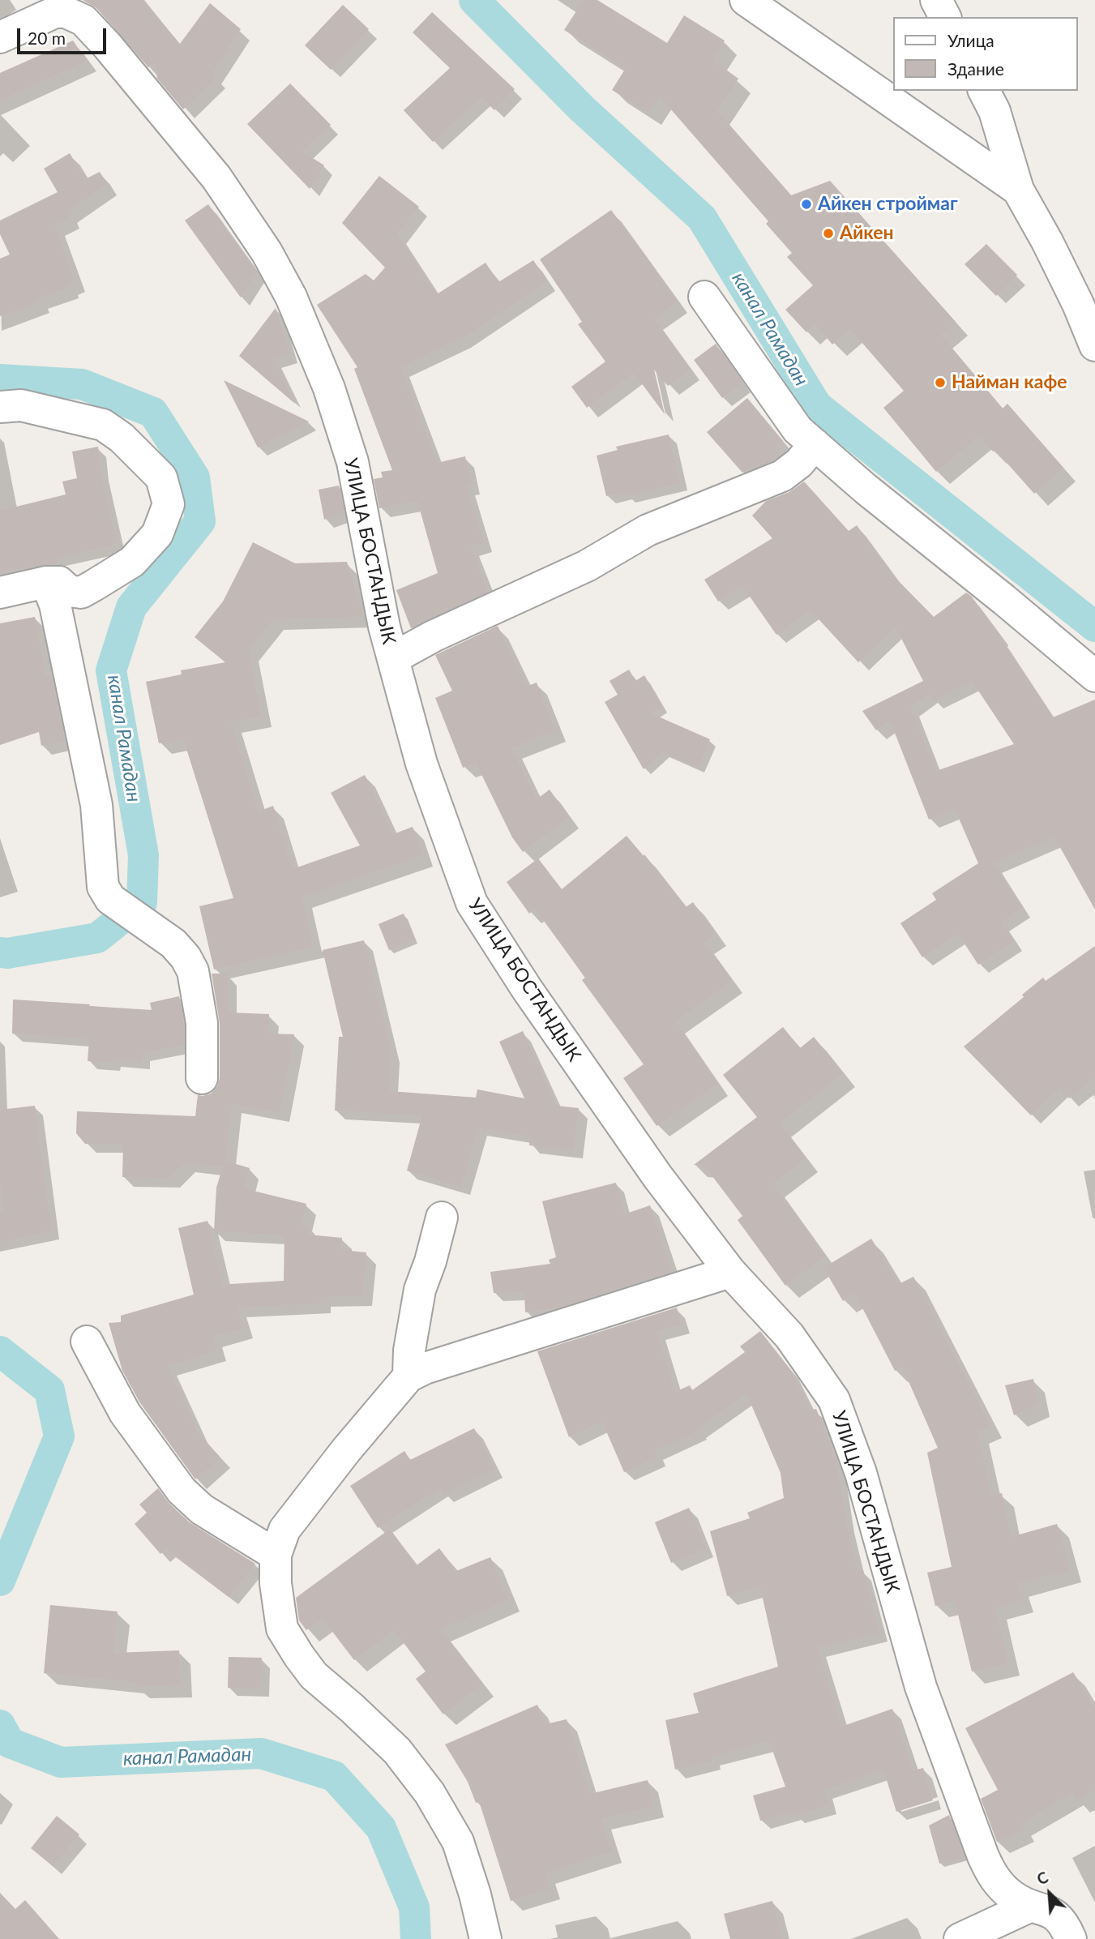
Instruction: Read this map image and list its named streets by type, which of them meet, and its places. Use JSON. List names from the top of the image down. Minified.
{"streets":{"street":["УЛИЦА БОСТАНДЫК"]},"water":["канал Рамадан"],"places":["Айкен строймаг","Айкен","Найман кафе"],"legend":["Улица","Здание"],"scale_bar":"20 m","north":"top left"}
